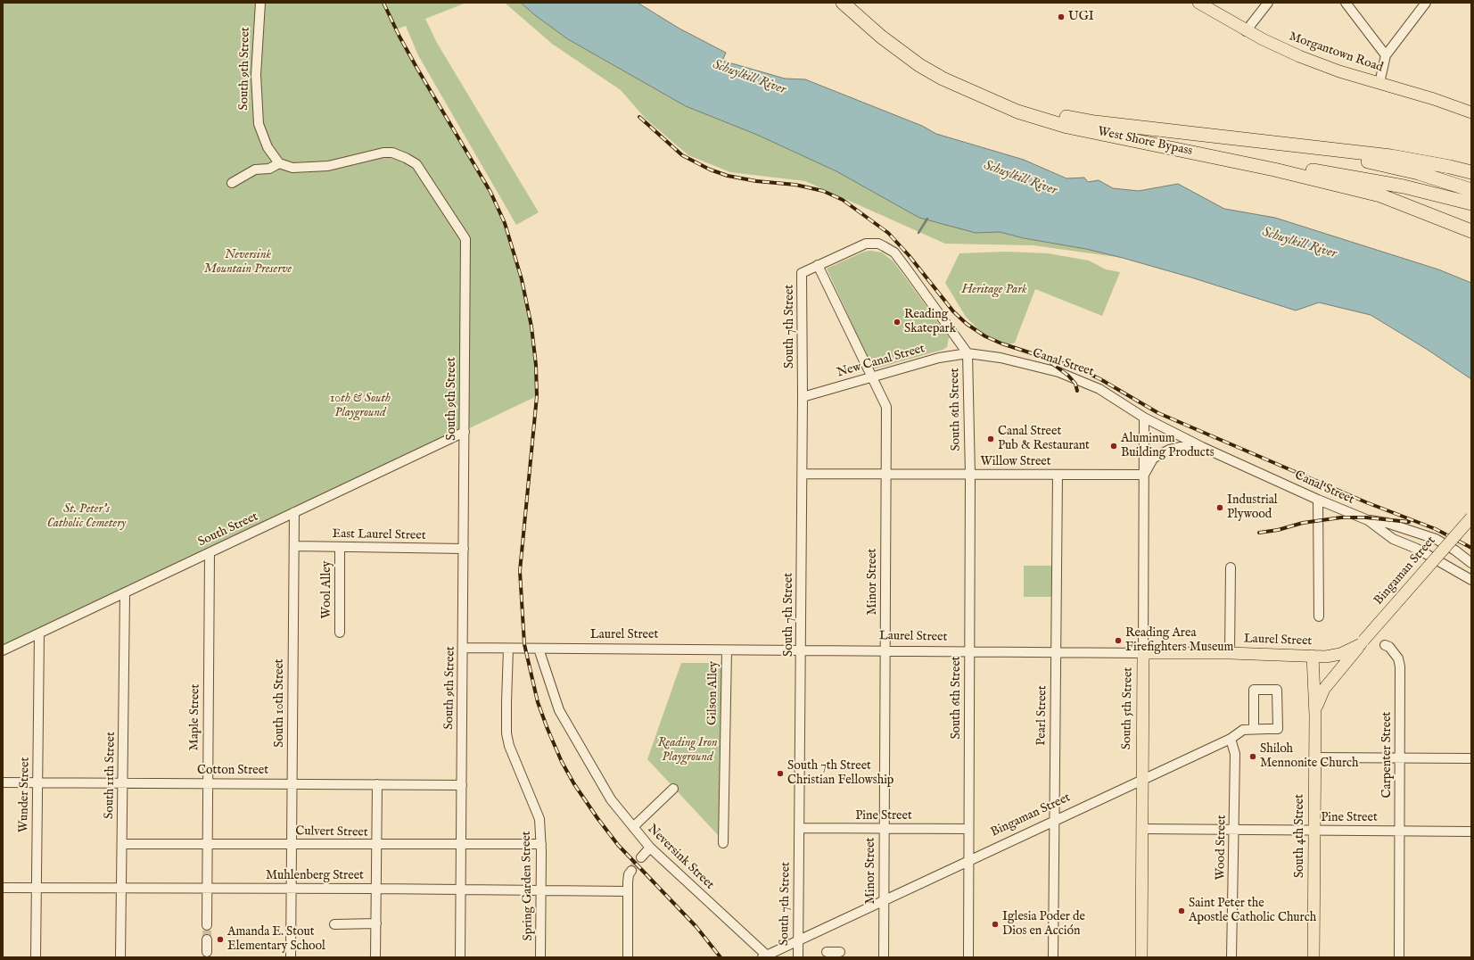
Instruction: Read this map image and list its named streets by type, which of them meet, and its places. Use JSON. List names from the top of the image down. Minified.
{"streets":{"highway":["West Shore Bypass"],"main road":["Morgantown Road","Bingaman Street","Laurel Street","South 5th Street","South 4th Street"],"street":["South 9th Street","South 7th Street","New Canal Street","Canal Street","South 6th Street","Willow Street","South Street","East Laurel Street","Minor Street","Wool Alley","Gilson Alley","South 10th Street","Pearl Street","Maple Street","Carpenter Street","Cotton Street","South 11th Street","Wunder Street","Pine Street","Culvert Street","Wood Street","Neversink Street","Muhlenberg Street","Spring Garden Street"]},"crossings":[["South 9th Street","South Street"],["South 9th Street","East Laurel Street"],["South 9th Street","Laurel Street"],["South 9th Street","Cotton Street"],["South 9th Street","Culvert Street"],["South 9th Street","Muhlenberg Street"],["South 7th Street","New Canal Street"],["South 7th Street","Willow Street"],["South 7th Street","Bingaman Street"],["South 7th Street","Minor Street"],["South 7th Street","Laurel Street"],["South 7th Street","Pine Street"],["New Canal Street","Canal Street"],["New Canal Street","South 6th Street"],["New Canal Street","Minor Street"],["Canal Street","South 6th Street"],["Canal Street","South 5th Street"],["South 6th Street","Willow Street"],["South 6th Street","Bingaman Street"],["South 6th Street","Laurel Street"],["South 6th Street","Pine Street"],["Willow Street","Minor Street"],["Willow Street","South 5th Street"],["Willow Street","Pearl Street"],["South Street","South 10th Street"],["South Street","Maple Street"],["South Street","South 11th Street"],["South Street","Wunder Street"],["East Laurel Street","Wool Alley"],["East Laurel Street","South 10th Street"],["Bingaman Street","Minor Street"],["Bingaman Street","Laurel Street"],["Bingaman Street","South 5th Street"],["Bingaman Street","Pearl Street"],["Bingaman Street","South 4th Street"],["Bingaman Street","Wood Street"],["Bingaman Street","Neversink Street"],["Minor Street","Laurel Street"],["Minor Street","Pine Street"],["Laurel Street","Gilson Alley"],["Laurel Street","South 5th Street"],["Laurel Street","Pearl Street"],["Laurel Street","South 4th Street"],["Laurel Street","Neversink Street"],["Laurel Street","Spring Garden Street"],["South 10th Street","Cotton Street"],["South 10th Street","Culvert Street"],["South 10th Street","Muhlenberg Street"],["South 5th Street","Pine Street"],["Maple Street","Cotton Street"],["Maple Street","Culvert Street"],["Maple Street","Muhlenberg Street"],["Carpenter Street","Pine Street"],["Cotton Street","South 11th Street"],["Cotton Street","Wunder Street"],["South 11th Street","Culvert Street"],["South 11th Street","Muhlenberg Street"],["Wunder Street","Muhlenberg Street"],["Pine Street","South 4th Street"],["Pine Street","Wood Street"],["Culvert Street","Spring Garden Street"],["Muhlenberg Street","Spring Garden Street"]],"water":["Schuylkill River"],"parks":["Neversink Mountain Preserve","Heritage Park","10th & South Playground","St. Peter's Catholic Cemetery","Reading Iron Playground"],"places":["UGI","Reading Skatepark","Canal Street Pub & Restaurant","Aluminum Building Products","Industrial Plywood","Reading Area Firefighters Museum","Shiloh Mennonite Church","South 7th Street Christian Fellowship","Saint Peter the Apostle Catholic Church","Iglesia Poder de Dios en Acción","Amanda E. Stout Elementary School"]}
